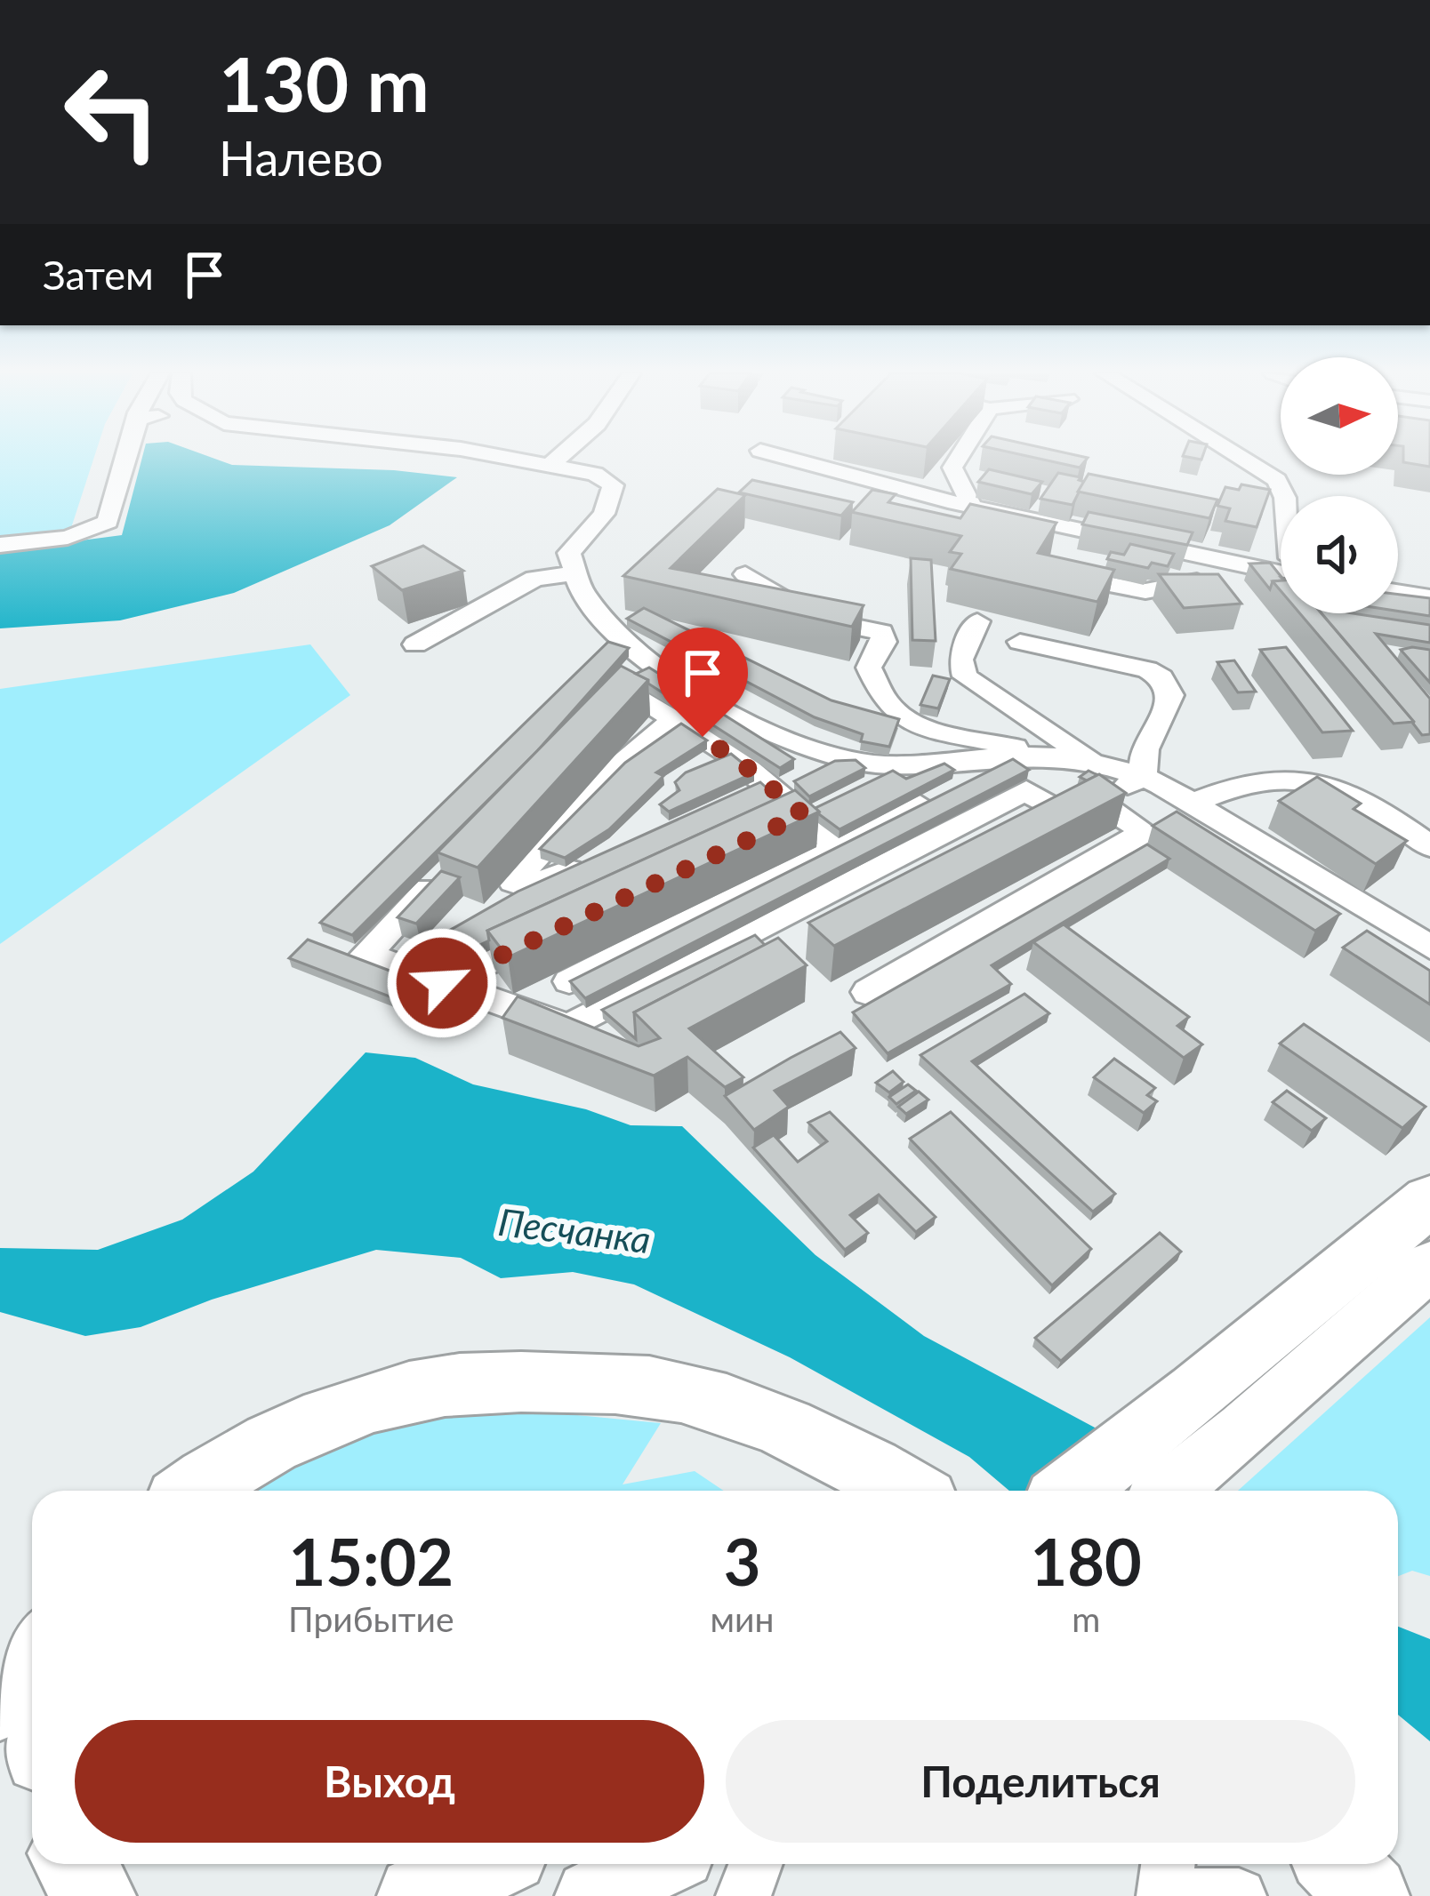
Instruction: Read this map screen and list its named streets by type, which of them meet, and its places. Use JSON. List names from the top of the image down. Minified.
{"water":["Песчанка"],"north":"right","page":{"turn":["130 m","Налево"],"then":"Затем","eta":["15:02","Прибытие","3","мин","180","m"],"buttons":["Выход","Поделиться"]}}
